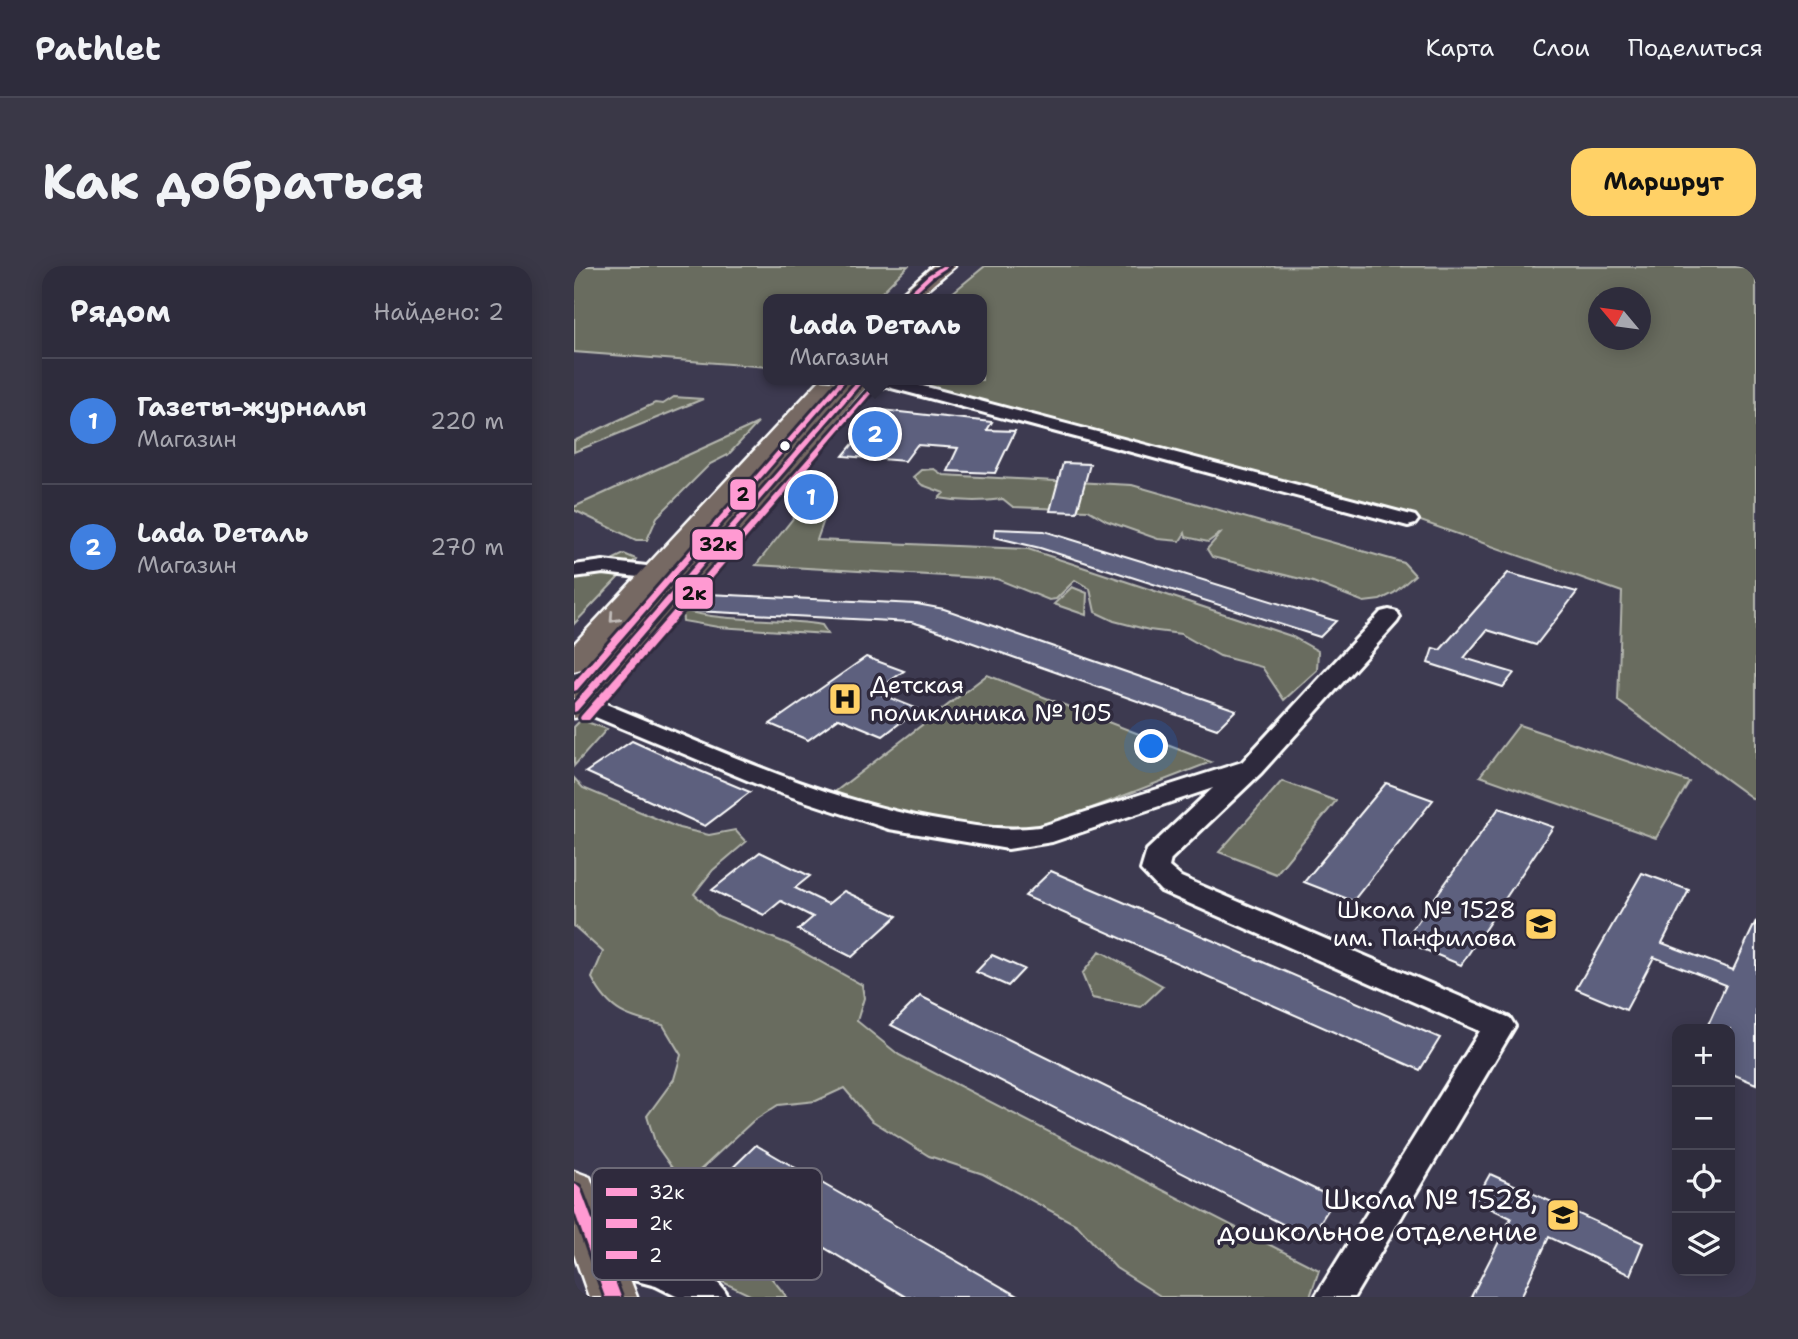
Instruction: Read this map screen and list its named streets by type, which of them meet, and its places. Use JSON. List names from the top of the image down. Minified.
{"places":{"hospital":["Детская поликлиника № 105"],"school or university":["Школа № 1528 им. Панфилова","Школа № 1528, дошкольное отделение"]},"lines":["transit line 32к","transit line 2","transit line 2к"],"legend":["32к","2к","2"],"north":"top left","page":{"header":"Pathlet","nav":["Карта","Слои","Поделиться"],"buttons":"Маршрут","title":"Как добраться","heading":["Рядом","Найдено: 2"],"popup":["Lada Dеталь","Магазин"],"list":[{"mark":"1","name":"Газеты-журналы","note":"Магазин","value":"220 m"},{"mark":"2","name":"Lada Dеталь","note":"Магазин","value":"270 m"}],"pins":["2","1"],"map_buttons":["+","−"]}}
